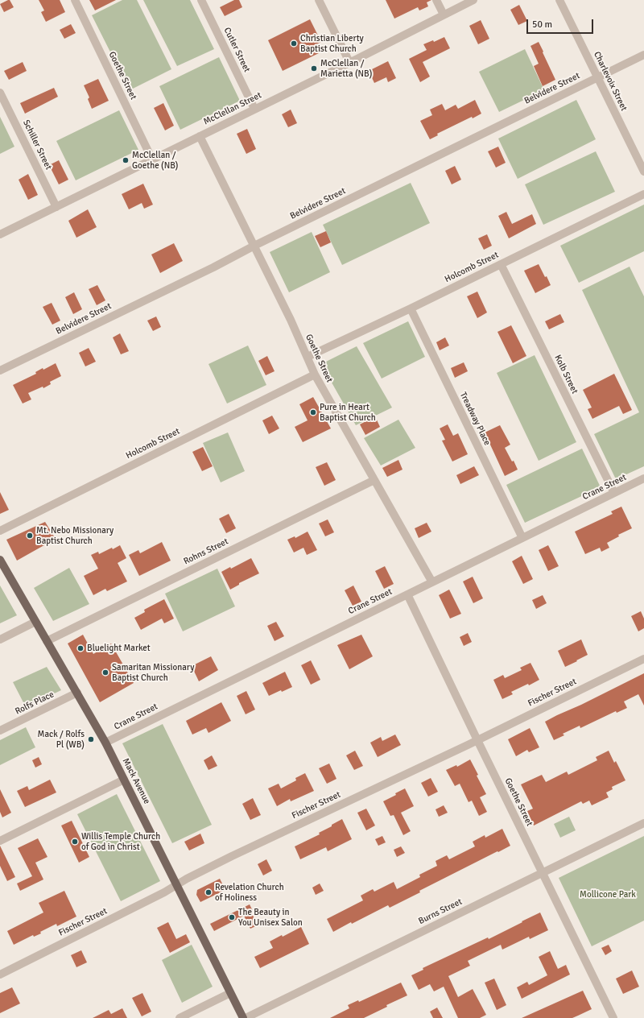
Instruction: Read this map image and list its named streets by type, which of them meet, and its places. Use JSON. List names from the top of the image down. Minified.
{"streets":{"main road":["Mack Avenue"],"street":["Cutler Street","Goethe Street","Charlevoix Street","Belvidere Street","McClellan Street","Schiller Street","Holcomb Street","Kolb Street","Treadway Place","Crane Street","Rohns Street","Fischer Street","Rolfs Place","Burns Street"]},"crossings":[["Cutler Street","McClellan Street"],["Goethe Street","Belvidere Street"],["Goethe Street","McClellan Street"],["Goethe Street","Holcomb Street"],["Goethe Street","Crane Street"],["Goethe Street","Rohns Street"],["Goethe Street","Fischer Street"],["Goethe Street","Burns Street"],["Charlevoix Street","Belvidere Street"],["McClellan Street","Schiller Street"],["Holcomb Street","Kolb Street"],["Holcomb Street","Treadway Place"],["Kolb Street","Crane Street"],["Treadway Place","Crane Street"],["Crane Street","Mack Avenue"],["Rohns Street","Mack Avenue"],["Fischer Street","Mack Avenue"],["Rolfs Place","Mack Avenue"]],"parks":["Mollicone Park"],"places":["Christian Liberty Baptist Church","McClellan / Marietta (NB)","McClellan / Goethe (NB)","Pure in Heart Baptist Church","Mt. Nebo Missionary Baptist Church","Bluelight Market","Samaritan Missionary Baptist Church","Mack / Rolfs Pl (WB)","Willis Temple Church of God in Christ","Revelation Church of Holiness","The Beauty in You Unisex Salon"],"scale_bar":"50 m"}
